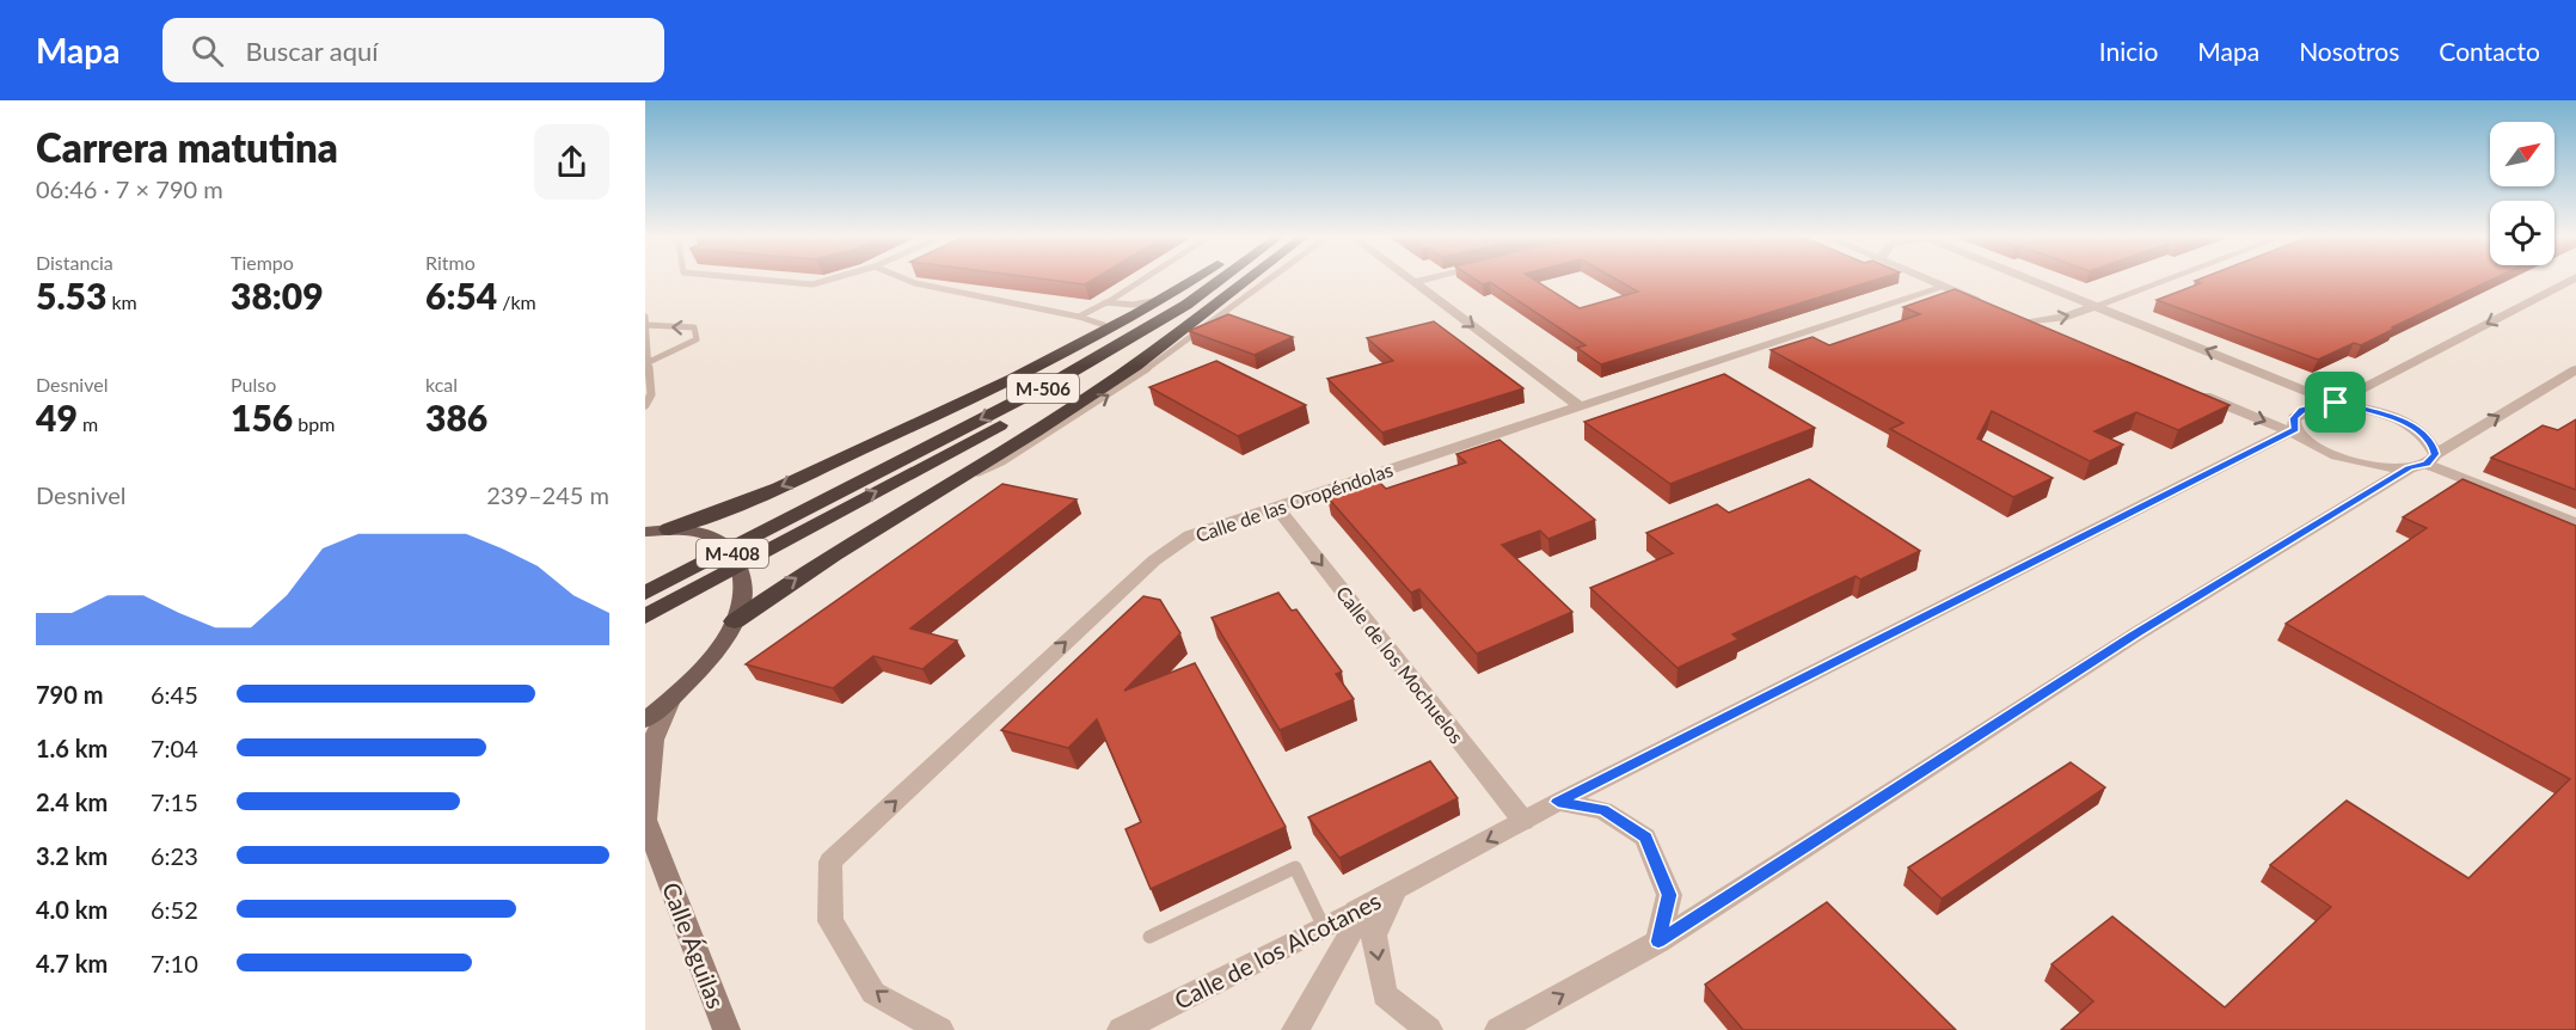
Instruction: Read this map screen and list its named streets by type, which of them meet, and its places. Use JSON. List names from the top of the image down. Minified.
{"streets":{"highway":["M-506"],"main road":["M-408","Calle Águilas"],"street":["Calle de las Oropéndolas","Calle de los Mochuelos","Calle de los Alcotanes"]},"crossings":[["Calle de las Oropéndolas","Calle de los Mochuelos"],["Calle de los Mochuelos","Calle de los Alcotanes"]],"one_way":["Calle de los Mochuelos"],"north":"top right","page":{"header":"Mapa","search":"Buscar aquí","nav":["Inicio","Mapa","Nosotros","Contacto"],"heading":["Carrera matutina","06:46 · 7 × 790 m"],"stats":[["Distancia","5.53 km"],["Tiempo","38:09"],["Ritmo","6:54 /km"],["Desnivel","49 m"],["Pulso","156 bpm"],["kcal","386"]],"chart":["Desnivel","239–245 m"],"list":[{"name":"790 m","note":"6:45"},{"name":"1.6 km","note":"7:04"},{"name":"2.4 km","note":"7:15"},{"name":"3.2 km","note":"6:23"},{"name":"4.0 km","note":"6:52"},{"name":"4.7 km","note":"7:10"}]}}
